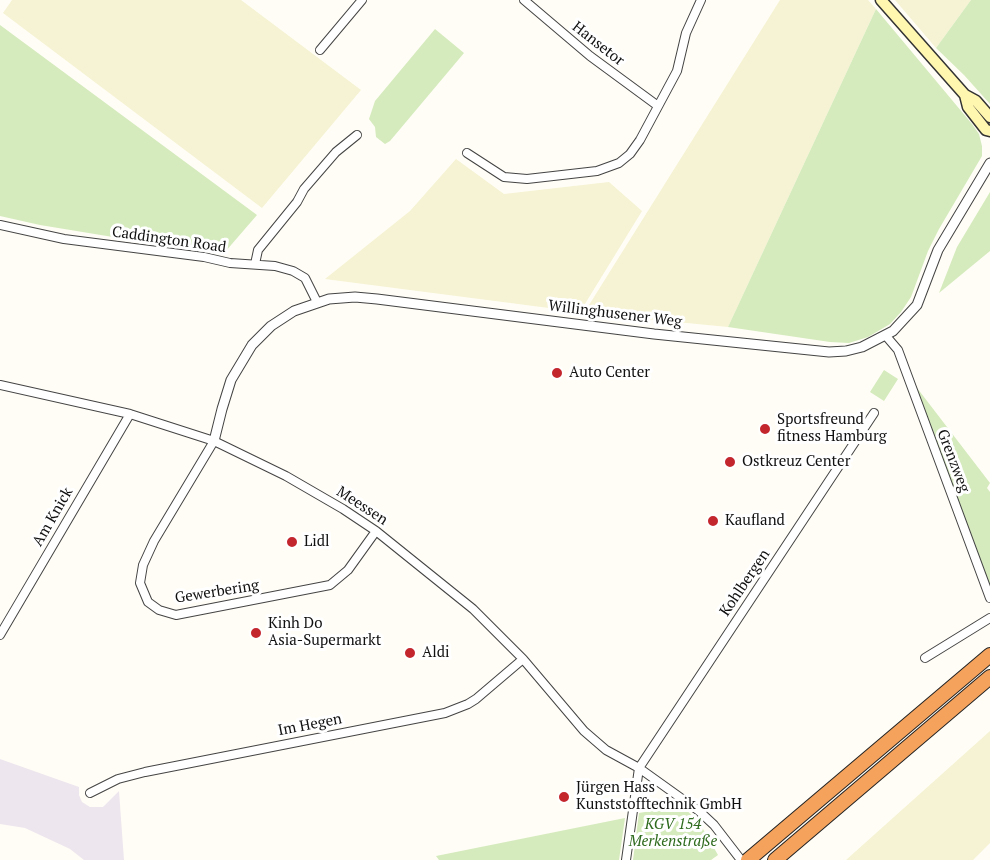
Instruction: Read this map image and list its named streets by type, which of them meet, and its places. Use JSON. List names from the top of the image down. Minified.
{"streets":{"street":["Hansetor","Caddington Road","Willinghusener Weg","Grenzweg","Meessen","Am Knick","Kohlbergen","Gewerbering","Im Hegen"]},"crossings":[["Caddington Road","Willinghusener Weg"],["Willinghusener Weg","Grenzweg"],["Willinghusener Weg","Meessen"],["Willinghusener Weg","Gewerbering"],["Meessen","Am Knick"],["Meessen","Kohlbergen"],["Meessen","Gewerbering"],["Meessen","Im Hegen"]],"parks":["KGV 154 Merkenstraße"],"places":["Auto Center","Sportsfreund fitness Hamburg","Ostkreuz Center","Kaufland","Lidl","Kinh Do Asia-Supermarkt","Aldi","Jürgen Hass Kunststofftechnik GmbH"]}
